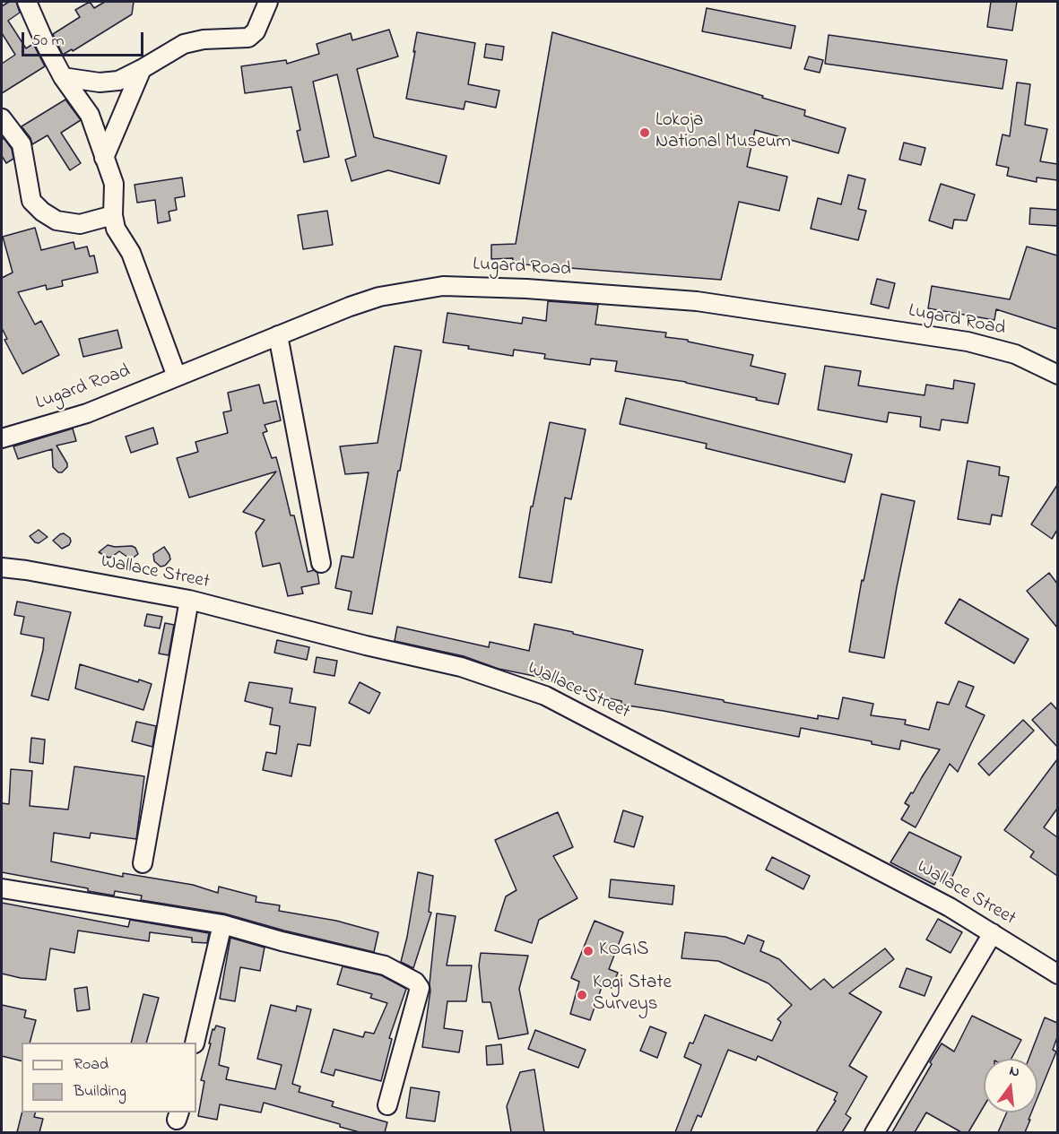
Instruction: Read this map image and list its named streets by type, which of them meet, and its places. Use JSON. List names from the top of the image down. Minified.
{"streets":{"street":["Lugard Road","Wallace Street"]},"places":["Lokoja National Museum","KOGIS","Kogi State Surveys"],"legend":["Road","Building"],"scale_bar":"50 m","north":"top"}
